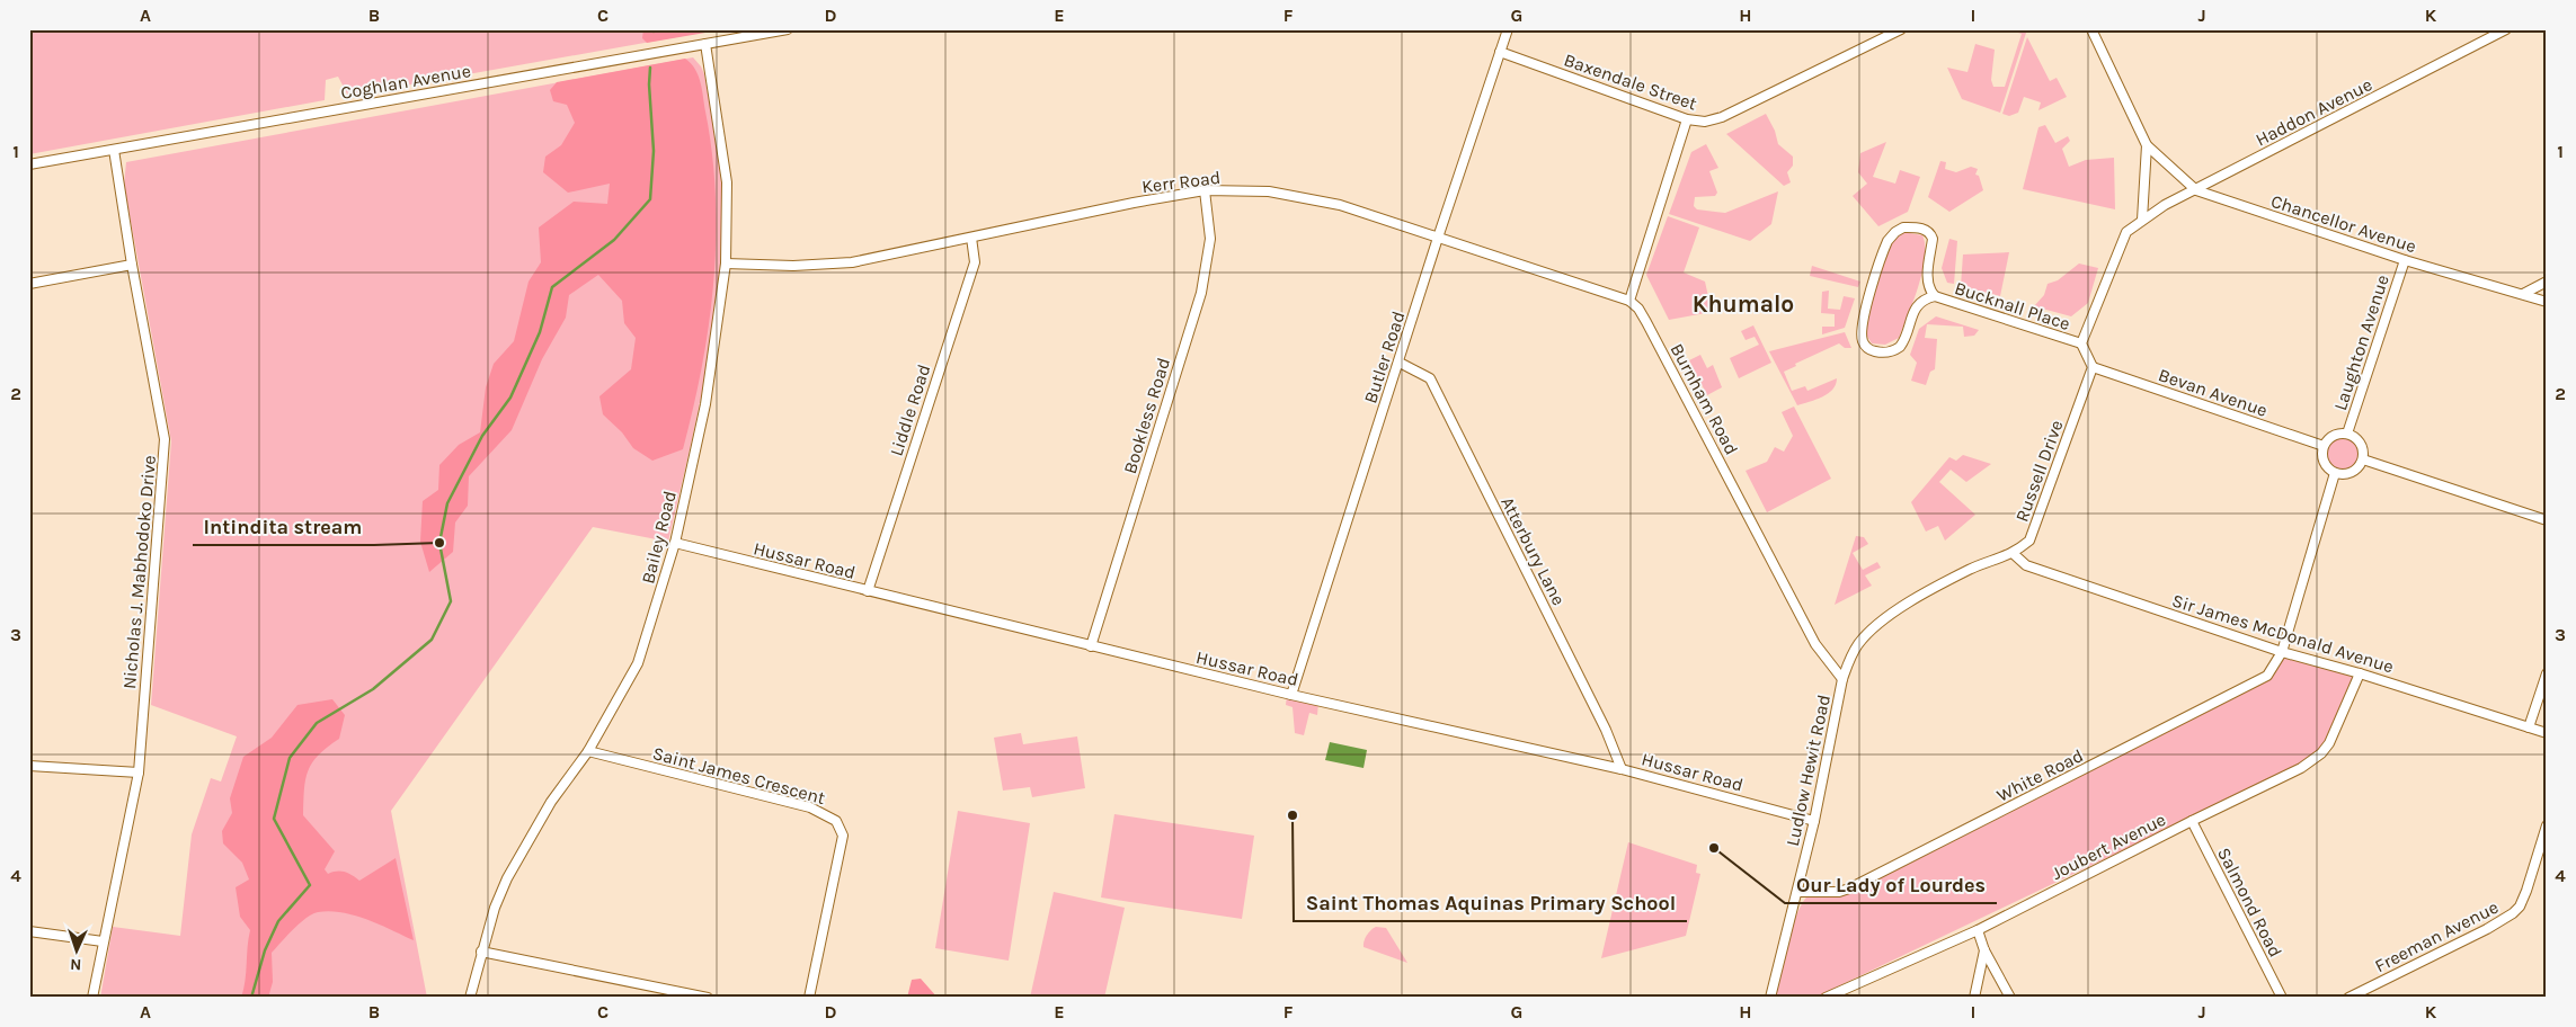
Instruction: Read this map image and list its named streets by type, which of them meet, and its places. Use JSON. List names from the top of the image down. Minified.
{"streets":{"street":["Coghlan Avenue","Baxendale Street","Haddon Avenue","Kerr Road","Chancellor Avenue","Bucknall Place","Laughton Avenue","Butler Road","Bevan Avenue","Burnham Road","Liddle Road","Bookless Road","Russell Drive","Bailey Road","Atterbury Lane","Hussar Road","Nicholas J. Mabhodoko Drive","Sir James McDonald Avenue","Ludlow Hewit Road","Saint James Crescent","White Road","Joubert Avenue","Salmond Road","Freeman Avenue"]},"crossings":[["Coghlan Avenue","Bailey Road"],["Coghlan Avenue","Nicholas J. Mabhodoko Drive"],["Baxendale Street","Butler Road"],["Haddon Avenue","Chancellor Avenue"],["Kerr Road","Butler Road"],["Kerr Road","Burnham Road"],["Kerr Road","Liddle Road"],["Kerr Road","Bookless Road"],["Kerr Road","Bailey Road"],["Chancellor Avenue","Laughton Avenue"],["Laughton Avenue","Bevan Avenue"],["Butler Road","Atterbury Lane"],["Butler Road","Hussar Road"],["Bevan Avenue","Russell Drive"],["Burnham Road","Russell Drive"],["Burnham Road","Ludlow Hewit Road"],["Liddle Road","Hussar Road"],["Bookless Road","Hussar Road"],["Russell Drive","Sir James McDonald Avenue"],["Russell Drive","Ludlow Hewit Road"],["Bailey Road","Hussar Road"],["Bailey Road","Saint James Crescent"],["Atterbury Lane","Hussar Road"],["Hussar Road","Ludlow Hewit Road"],["Sir James McDonald Avenue","White Road"],["Sir James McDonald Avenue","Joubert Avenue"],["Ludlow Hewit Road","White Road"],["Joubert Avenue","Salmond Road"]],"districts":["Khumalo"],"places":["Intindita stream","Saint Thomas Aquinas Primary School","Our Lady of Lourdes"],"north":"bottom","grid":{"columns":["A","B","C","D","E","F","G","H","I","J","K"],"rows":["1","2","3","4"]}}
